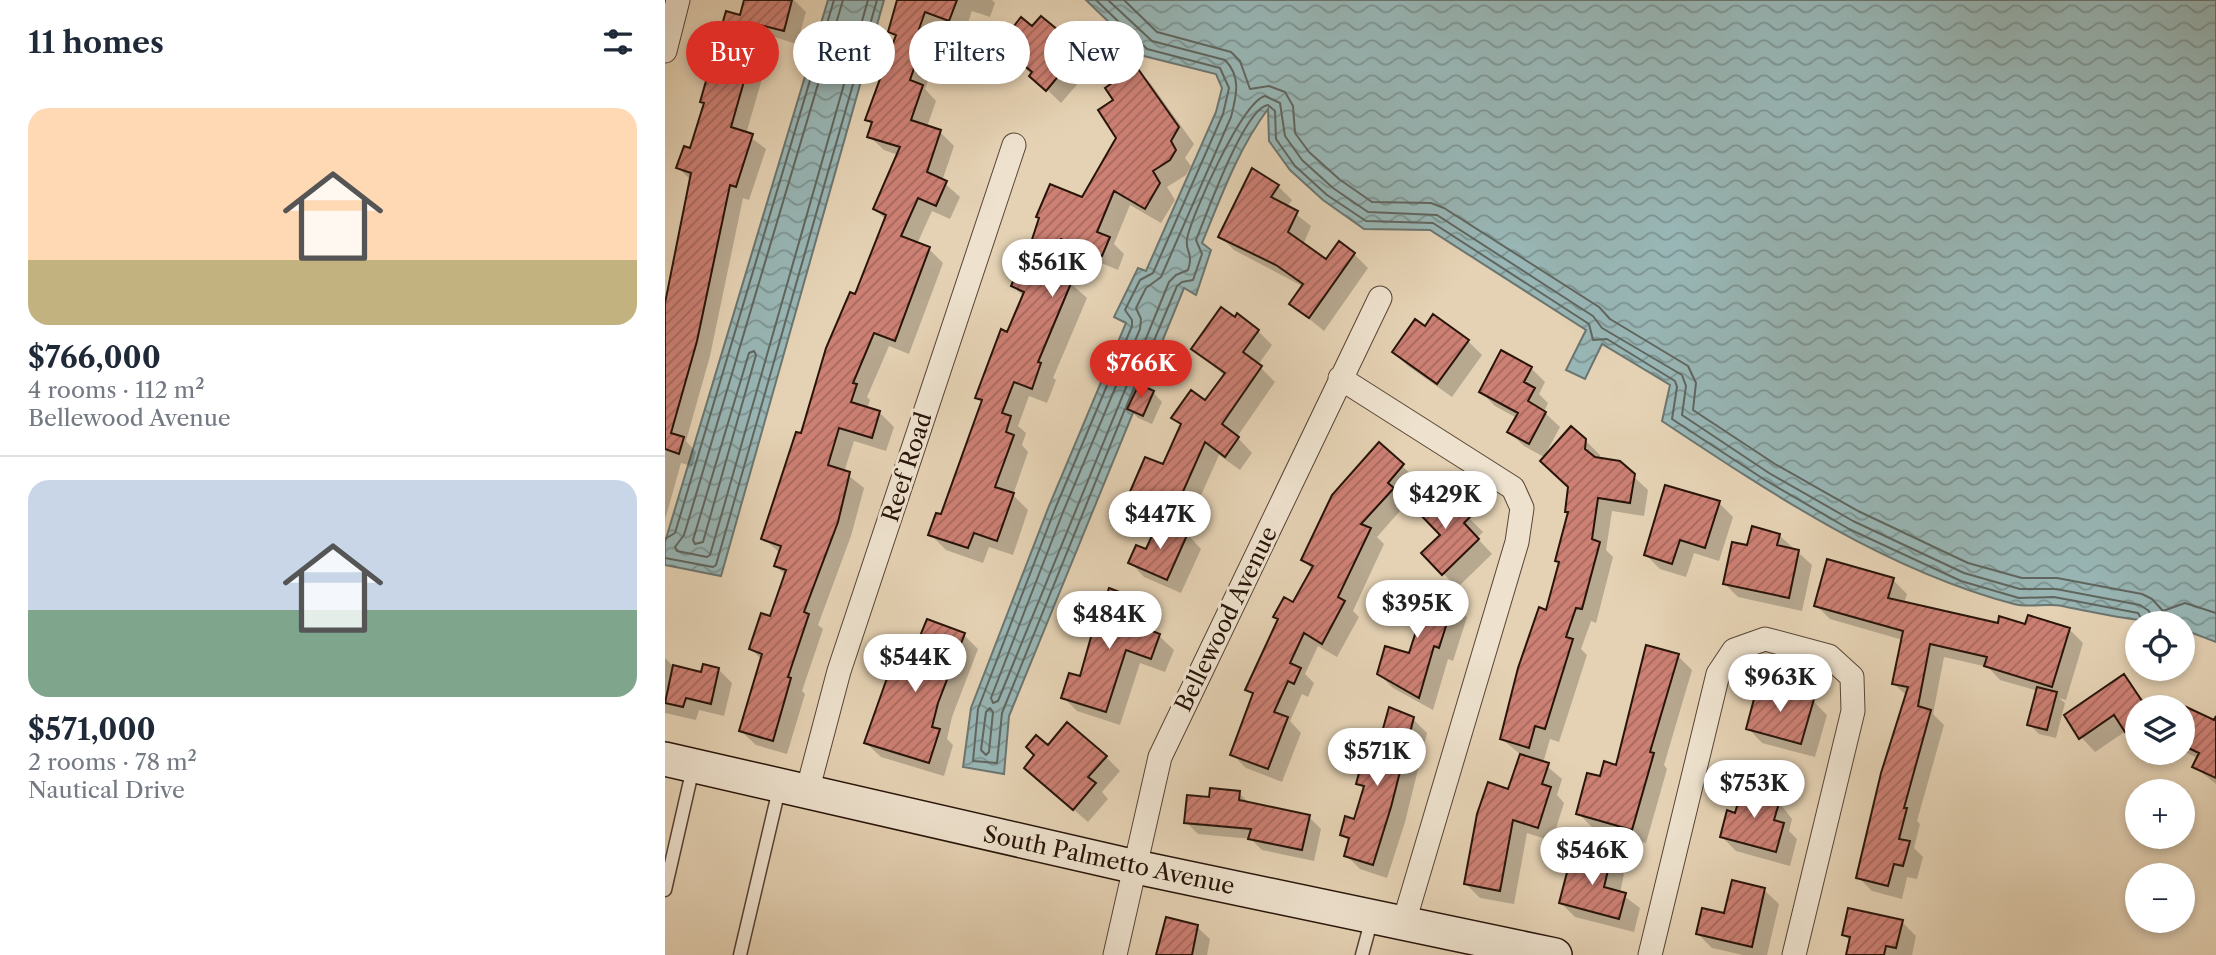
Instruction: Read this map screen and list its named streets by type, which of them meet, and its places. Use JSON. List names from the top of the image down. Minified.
{"streets":{"street":["Reef Road","Bellewood Avenue","South Palmetto Avenue"]},"crossings":[["Reef Road","South Palmetto Avenue"],["Bellewood Avenue","South Palmetto Avenue"]],"page":{"heading":"11 homes","chip":["Buy","Rent","Filters","New"],"list":[{"name":"$766,000","note":"4 rooms · 112 m² · Bellewood Avenue"},{"name":"$571,000","note":"2 rooms · 78 m² · Nautical Drive"}],"price":["$561K","$766K","$429K","$447K","$395K","$484K","$544K","$963K","$571K","$753K","$546K"],"map_buttons":["+","−"]}}
